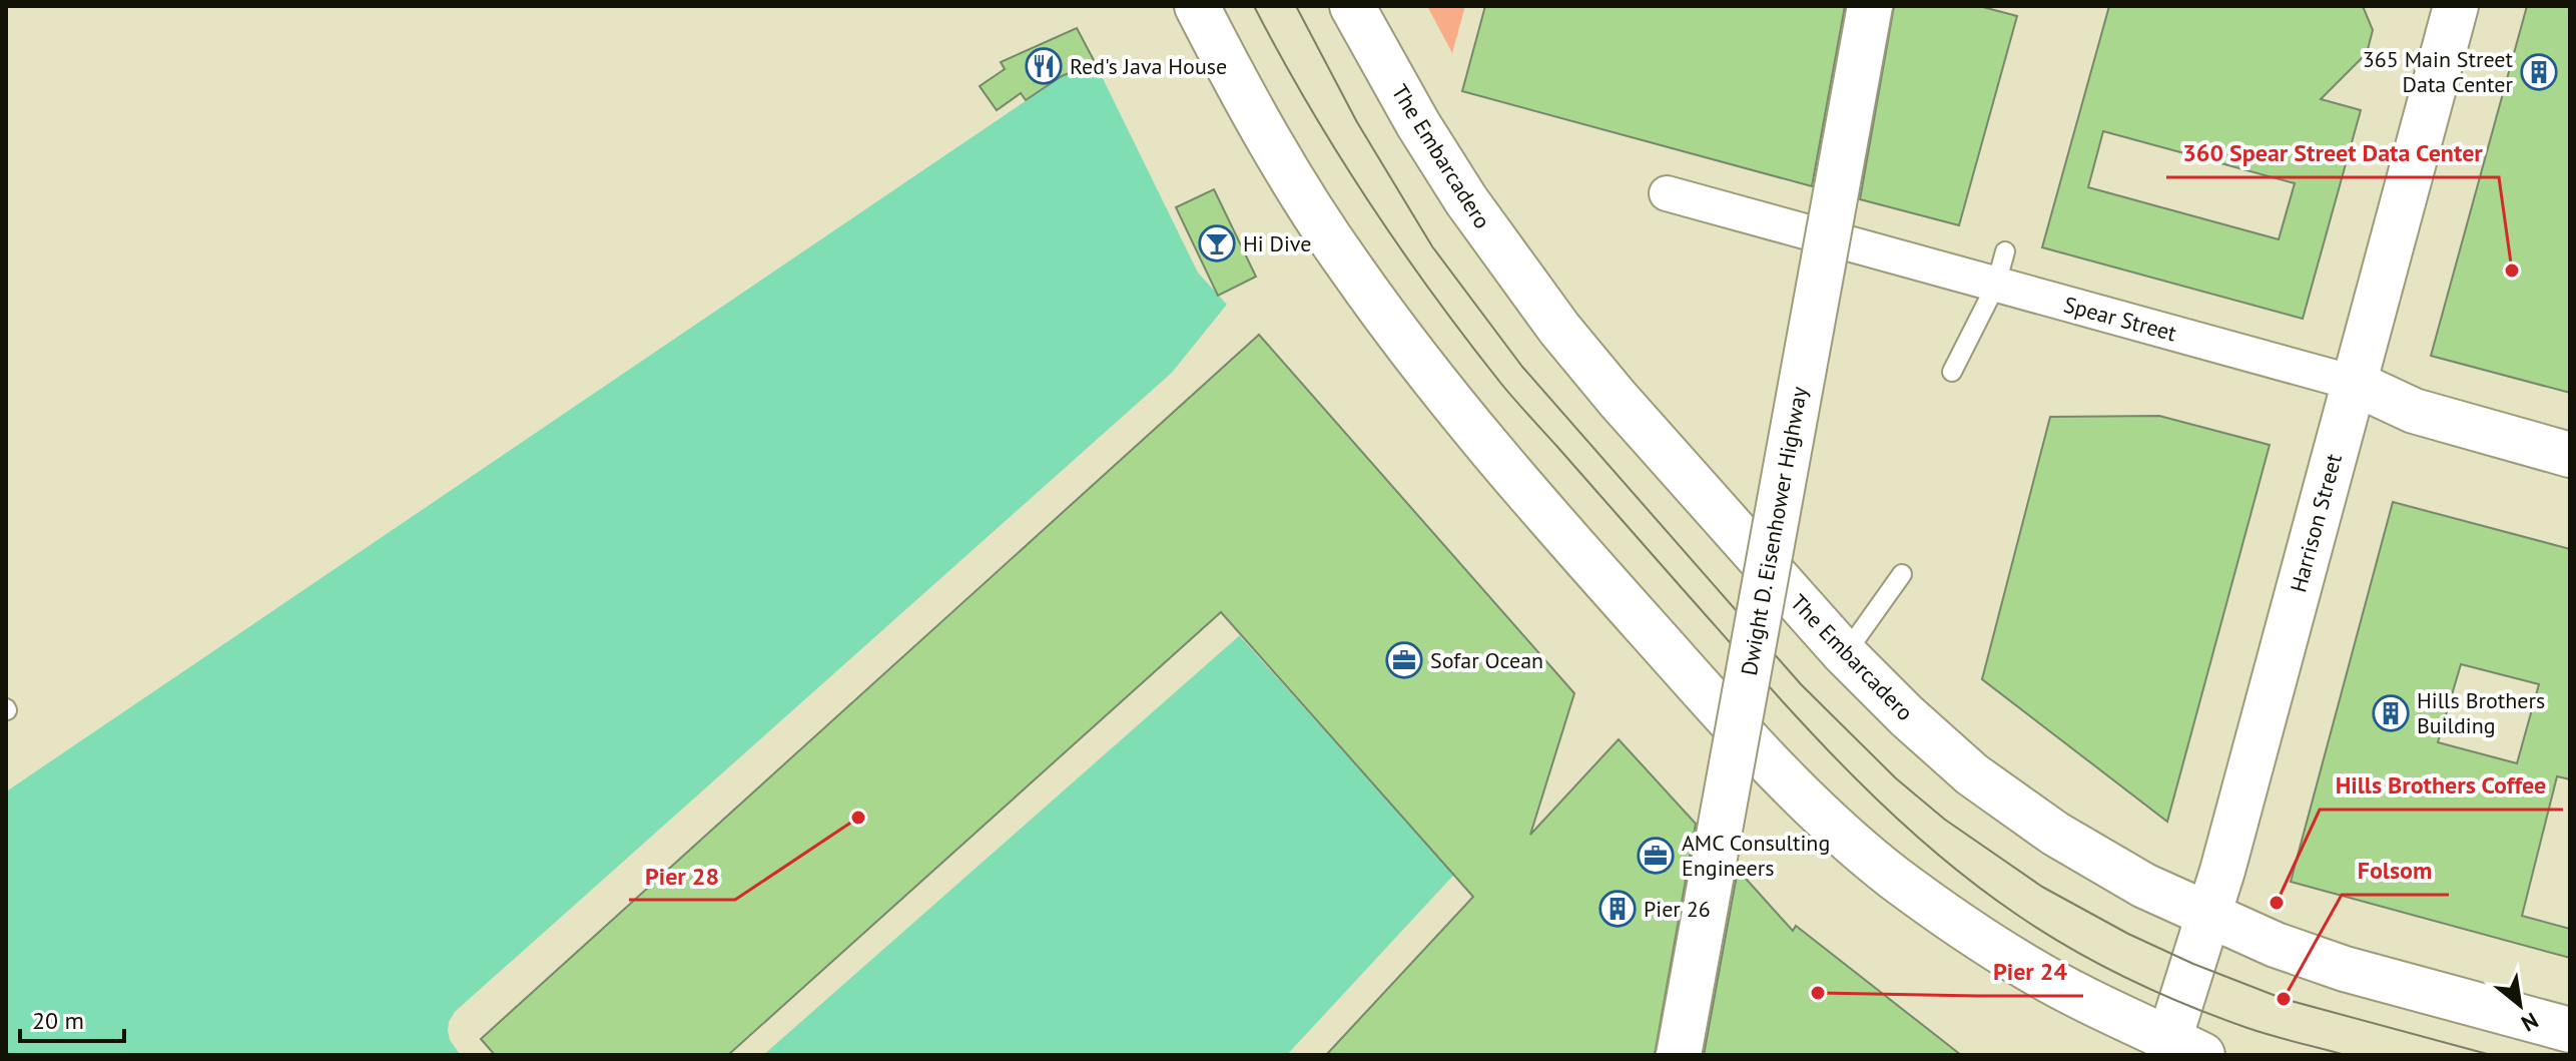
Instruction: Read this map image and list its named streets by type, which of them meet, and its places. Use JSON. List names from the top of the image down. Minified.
{"streets":{"main road":["The Embarcadero","Spear Street","Harrison Street","Dwight D. Eisenhower Highway"]},"crossings":[["The Embarcadero","Harrison Street"],["Spear Street","Harrison Street"]],"places":{"restaurant":["Red's Java House"],"building":["365 Main Street Data Center","Hills Brothers Building","Pier 26"],"bar":["Hi Dive"],"other":["360 Spear Street Data Center","Pier 28","Hills Brothers Coffee","Pier 24","Folsom"],"office":["Sofar Ocean","AMC Consulting Engineers"]},"scale_bar":"20 m","north":"bottom right"}
